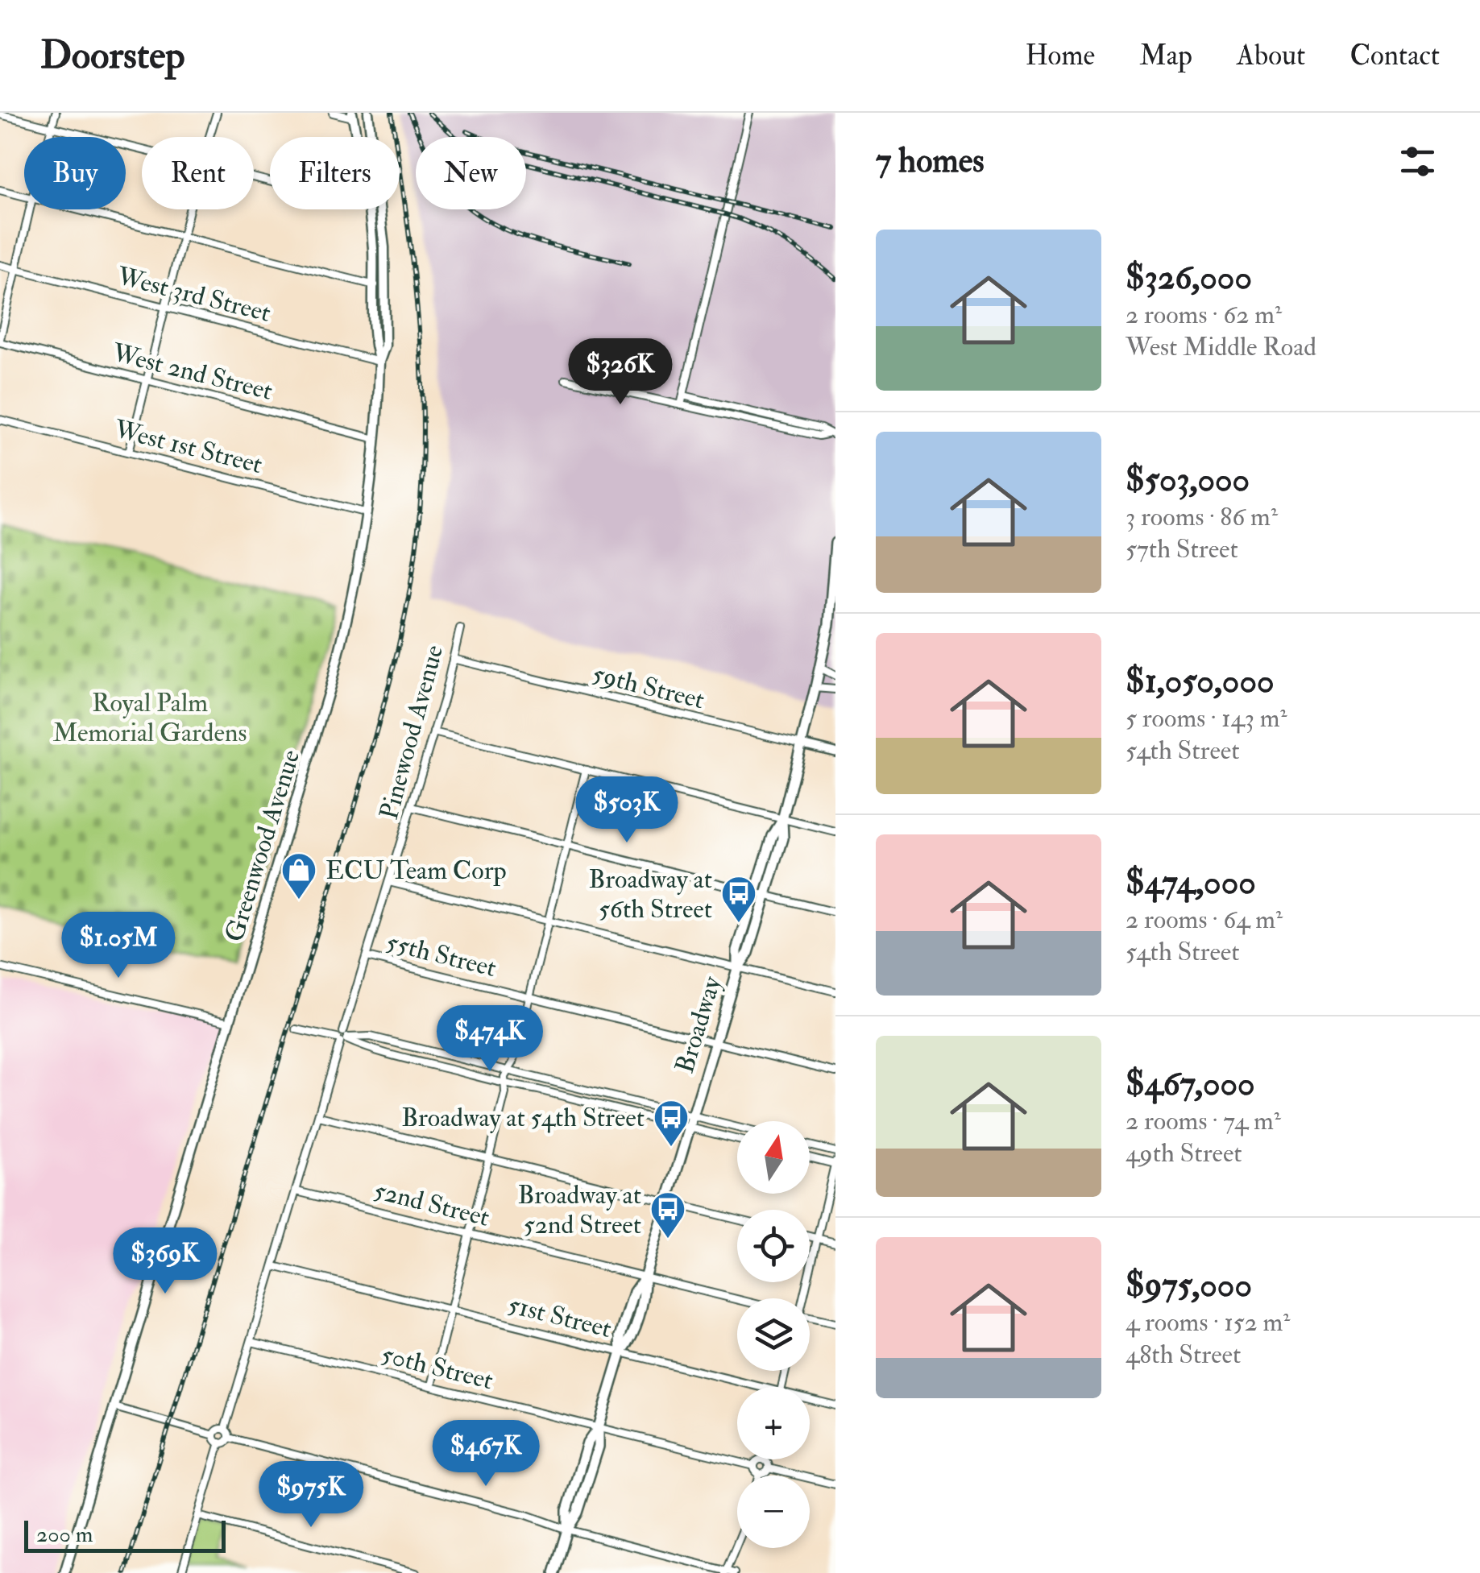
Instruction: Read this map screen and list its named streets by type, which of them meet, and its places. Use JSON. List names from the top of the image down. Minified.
{"streets":{"main road":["Greenwood Avenue","Broadway"],"street":["West 3rd Street","West 2nd Street","West 1st Street","59th Street","Pinewood Avenue","55th Street","52nd Street","51st Street","50th Street"]},"crossings":[["West 3rd Street","Greenwood Avenue"],["West 2nd Street","Greenwood Avenue"],["West 1st Street","Greenwood Avenue"],["59th Street","Pinewood Avenue"],["59th Street","Broadway"],["Pinewood Avenue","55th Street"],["Pinewood Avenue","52nd Street"],["Pinewood Avenue","51st Street"],["Pinewood Avenue","50th Street"],["55th Street","Broadway"],["Broadway","52nd Street"],["Broadway","51st Street"],["Broadway","50th Street"]],"parks":["Royal Palm Memorial Gardens"],"places":{"shop":["ECU Team Corp"],"bus stop":["Broadway at 56th Street","Broadway at 54th Street","Broadway at 52nd Street"]},"scale_bar":"200 m","north":"top","page":{"header":"Doorstep","nav":["Home","Map","About","Contact"],"heading":"7 homes","chip":["Buy","Rent","Filters","New"],"list":[{"name":"$326,000","note":"2 rooms · 62 m² · West Middle Road"},{"name":"$503,000","note":"3 rooms · 86 m² · 57th Street"},{"name":"$1,050,000","note":"5 rooms · 143 m² · 54th Street"},{"name":"$474,000","note":"2 rooms · 64 m² · 54th Street"},{"name":"$467,000","note":"2 rooms · 74 m² · 49th Street"},{"name":"$975,000","note":"4 rooms · 152 m² · 48th Street"}],"price":["$326K","$503K","$1.05M","$474K","$369K","$467K","$975K"],"map_buttons":["+","−"],"scale":"200 m"}}
